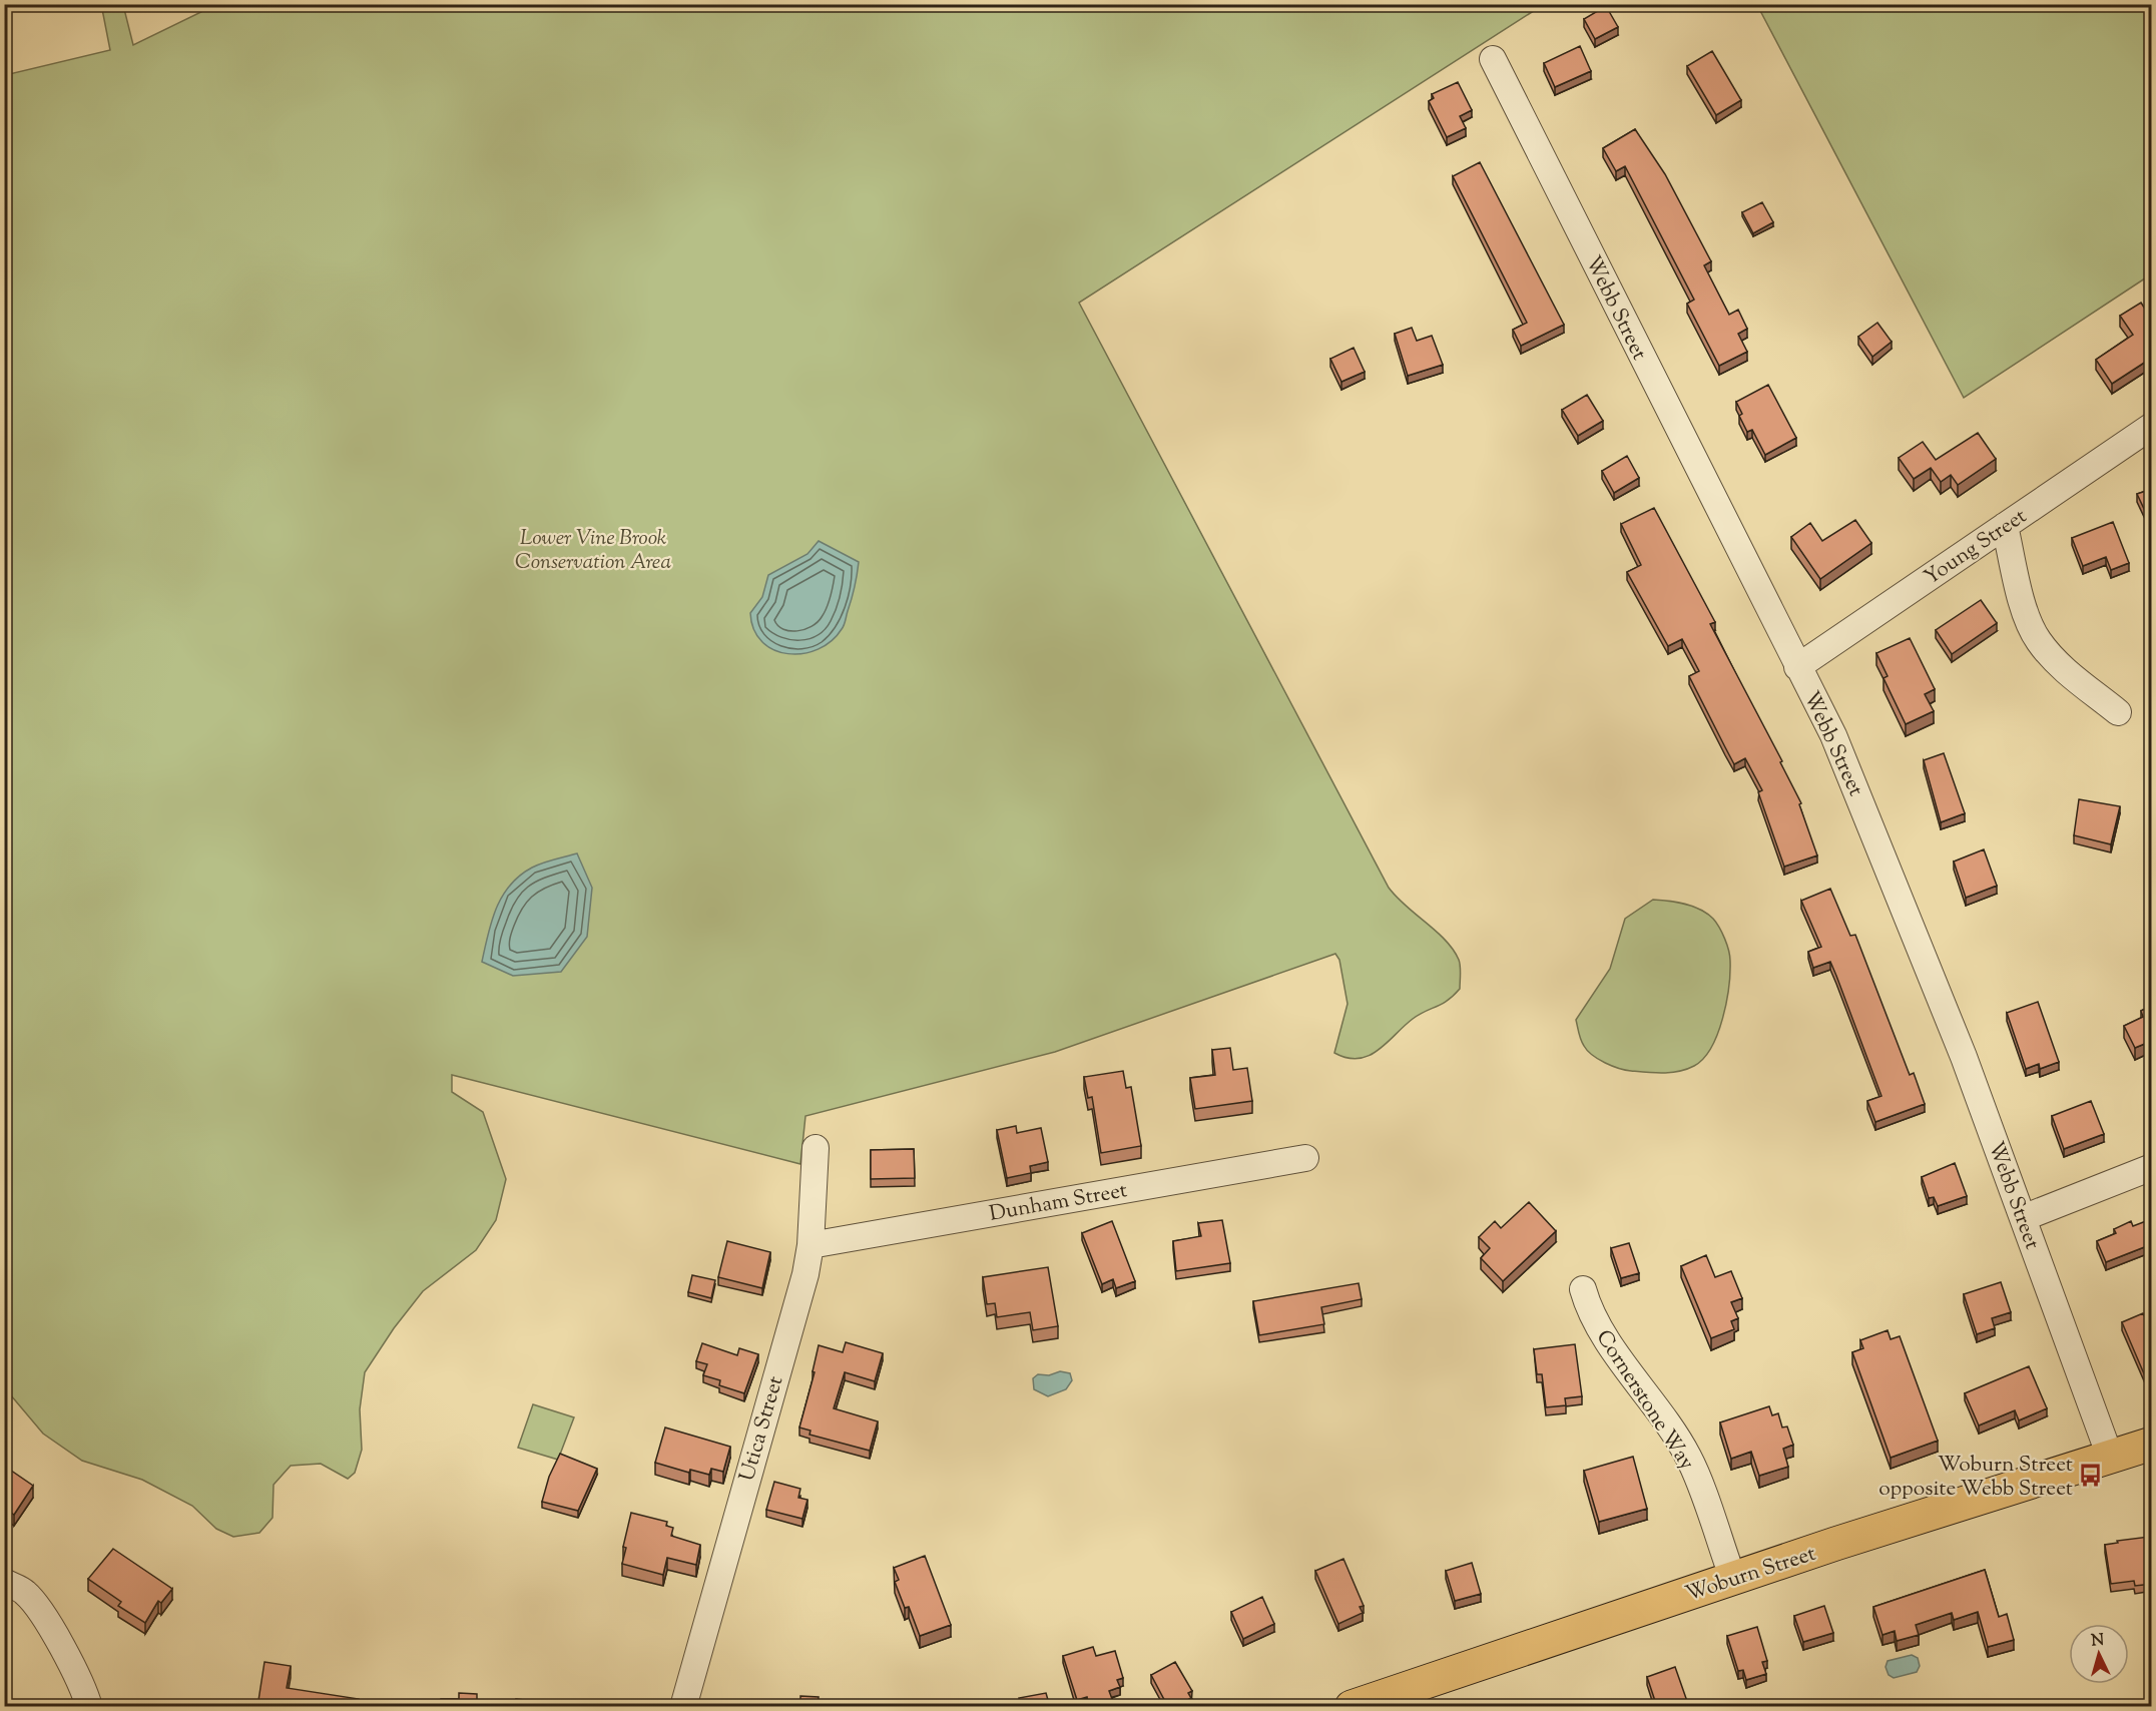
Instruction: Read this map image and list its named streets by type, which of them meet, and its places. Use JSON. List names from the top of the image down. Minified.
{"streets":{"main road":["Woburn Street"],"street":["Webb Street","Young Street","Dunham Street","Cornerstone Way","Utica Street"]},"crossings":[["Webb Street","Young Street"],["Webb Street","Woburn Street"],["Dunham Street","Utica Street"],["Cornerstone Way","Woburn Street"]],"parks":["Lower Vine Brook Conservation Area"],"places":{"bus stop":["Woburn Street opposite Webb Street"]},"north":"top"}
